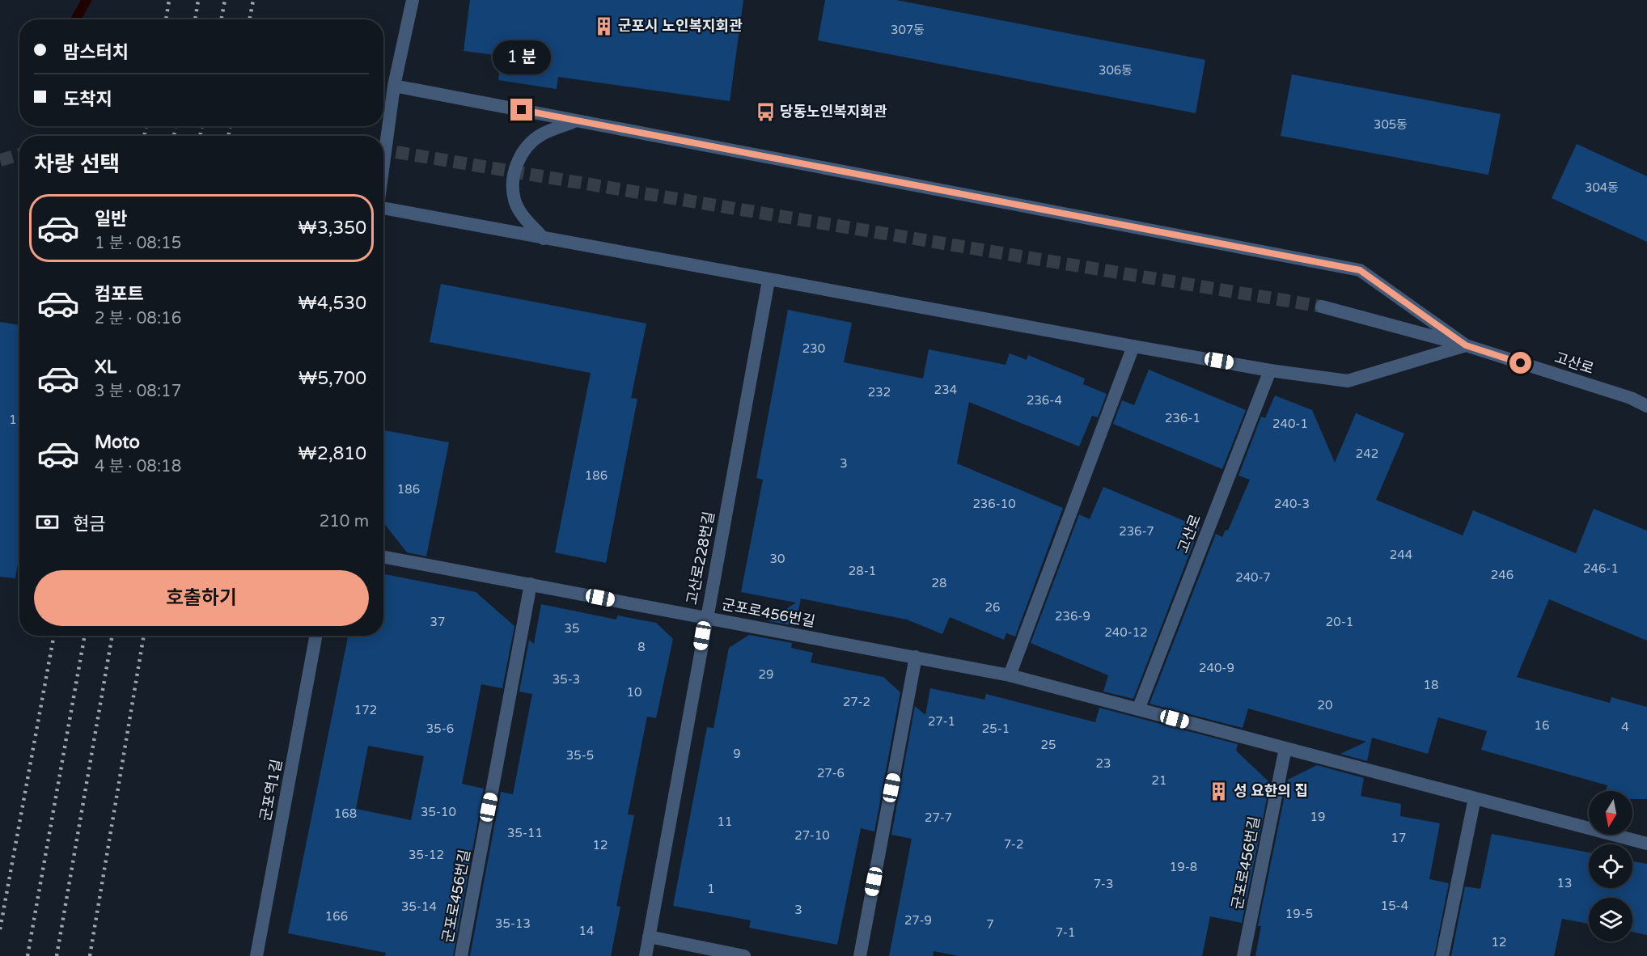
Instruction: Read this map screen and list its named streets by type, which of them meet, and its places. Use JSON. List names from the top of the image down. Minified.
{"streets":{"street":["고산로","고산로228번길","군포로456번길","군포역1길"]},"crossings":[["고산로","군포로456번길"],["고산로228번길","군포로456번길"]],"places":{"building":["군포시 노인복지회관","성 요한의 집"],"bus stop":["당동노인복지회관"]},"house_numbers":["307동","306동","305동","304동","230","234","232","236-4","236-1","1","240-1","242","3","186","186","236-10","240-3","236-7","244","30","246-1","28-1","246","240-7","28","26","236-9","37","20-1","35","240-12","8","240-9","29","35-3","18","10","27-2","20","172","27-1","16","4","35-6","25-1","25","9","35-5","23","27-6","21","35-10","168","19","27-7","11","35-11","27-10","17","7-2","12","35-12","19-8","13","7-3","1","15-4","35-14","3","19-5","166","27-9","35-13","7","14","7-1","12"],"north":"bottom","page":{"banner":["맘스터치","도착지"],"bubble":"1 분","heading":"차량 선택","list":[{"name":"일반","note":"1 분 · 08:15","value":"₩3,350"},{"name":"컴포트","note":"2 분 · 08:16","value":"₩4,530"},{"name":"XL","note":"3 분 · 08:17","value":"₩5,700"},{"name":"Moto","note":"4 분 · 08:18","value":"₩2,810"}],"pay":["현금","210 m"],"buttons":"호출하기"}}
